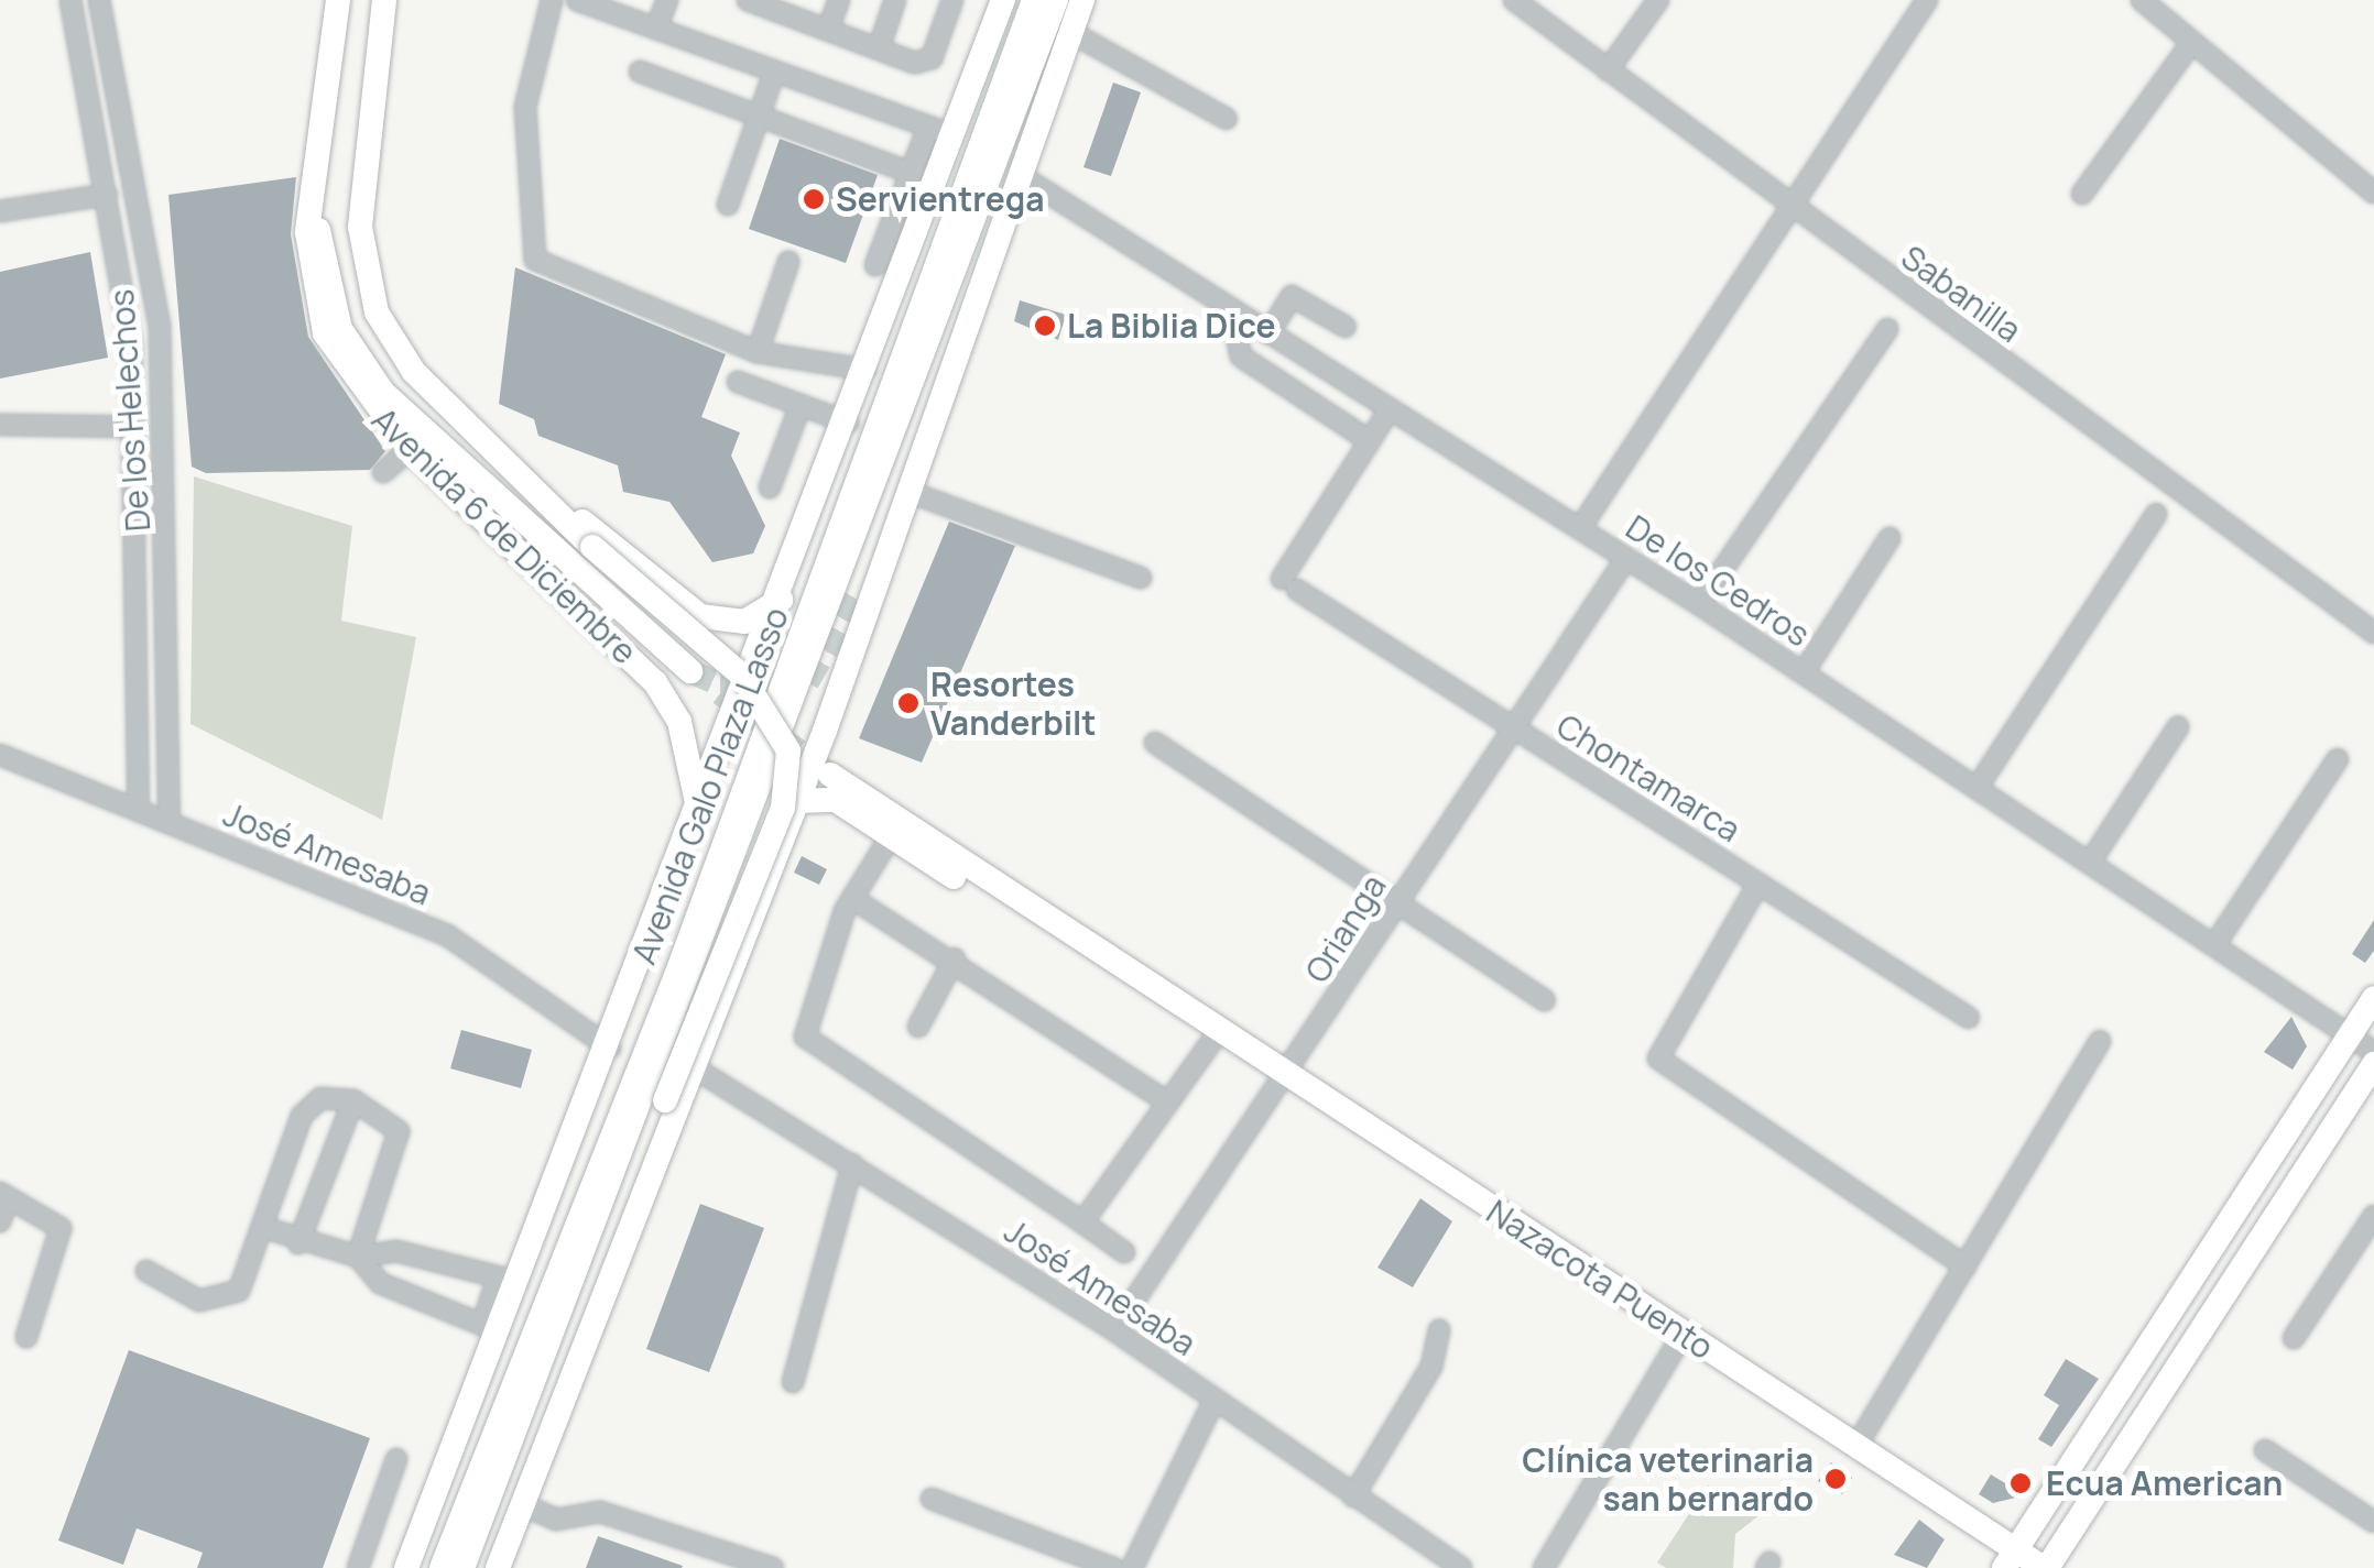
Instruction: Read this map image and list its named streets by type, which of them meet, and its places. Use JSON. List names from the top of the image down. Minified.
{"streets":{"main road":["Avenida 6 de Diciembre","Avenida Galo Plaza Lasso","Nazacota Puento"],"street":["Sabanilla","De los Helechos","De los Cedros","Chontamarca","José Amesaba","Orianga"]},"crossings":[["De los Helechos","José Amesaba"],["Avenida 6 de Diciembre","Avenida Galo Plaza Lasso"],["De los Cedros","Orianga"],["Chontamarca","Orianga"],["Avenida Galo Plaza Lasso","José Amesaba"],["José Amesaba","Orianga"],["Orianga","Nazacota Puento"]],"places":["Servientrega","La Biblia Dice","Resortes Vanderbilt","Clínica veterinaria san bernardo","Ecua American"]}
